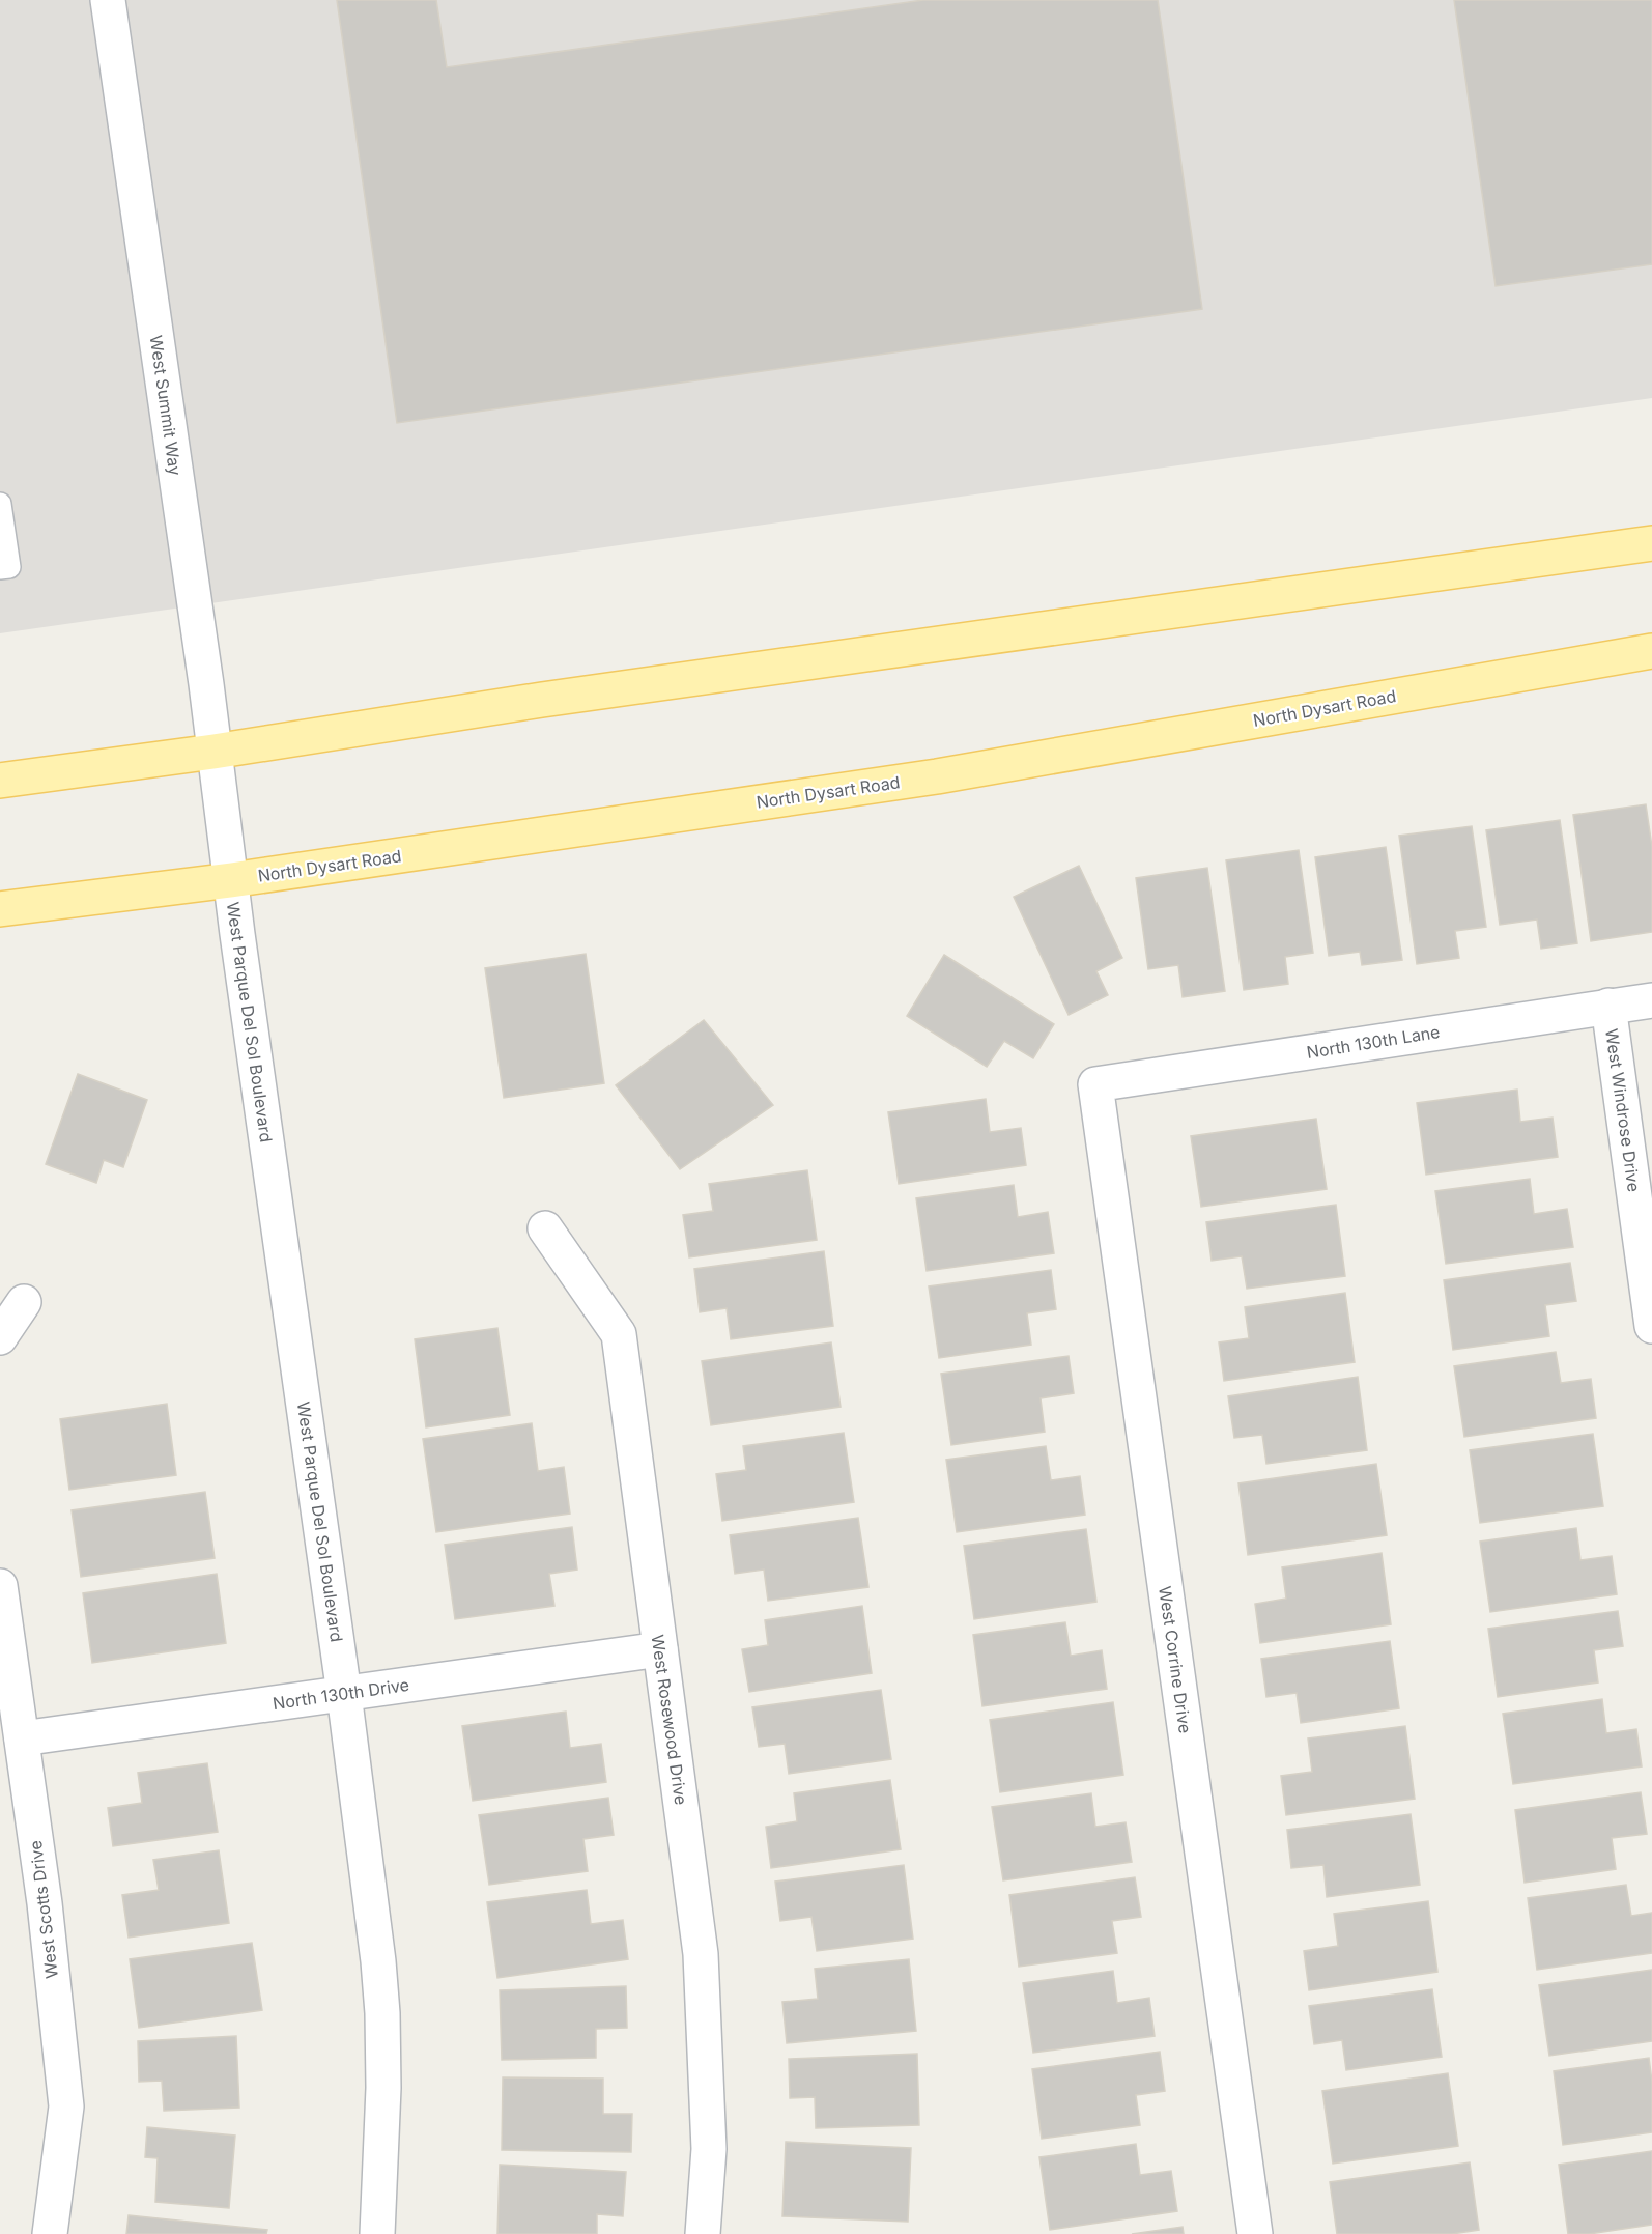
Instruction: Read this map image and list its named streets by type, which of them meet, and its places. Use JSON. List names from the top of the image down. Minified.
{"streets":{"main road":["North Dysart Road"],"street":["West Summit Way","West Parque Del Sol Boulevard","North 130th Lane","West Windrose Drive","West Corrine Drive","North 130th Drive","West Rosewood Drive","West Scotts Drive"]},"crossings":[["West Summit Way","West Parque Del Sol Boulevard"],["North Dysart Road","West Parque Del Sol Boulevard"],["West Parque Del Sol Boulevard","North 130th Drive"],["North 130th Lane","West Windrose Drive"],["North 130th Lane","West Corrine Drive"],["North 130th Drive","West Rosewood Drive"],["North 130th Drive","West Scotts Drive"]]}
